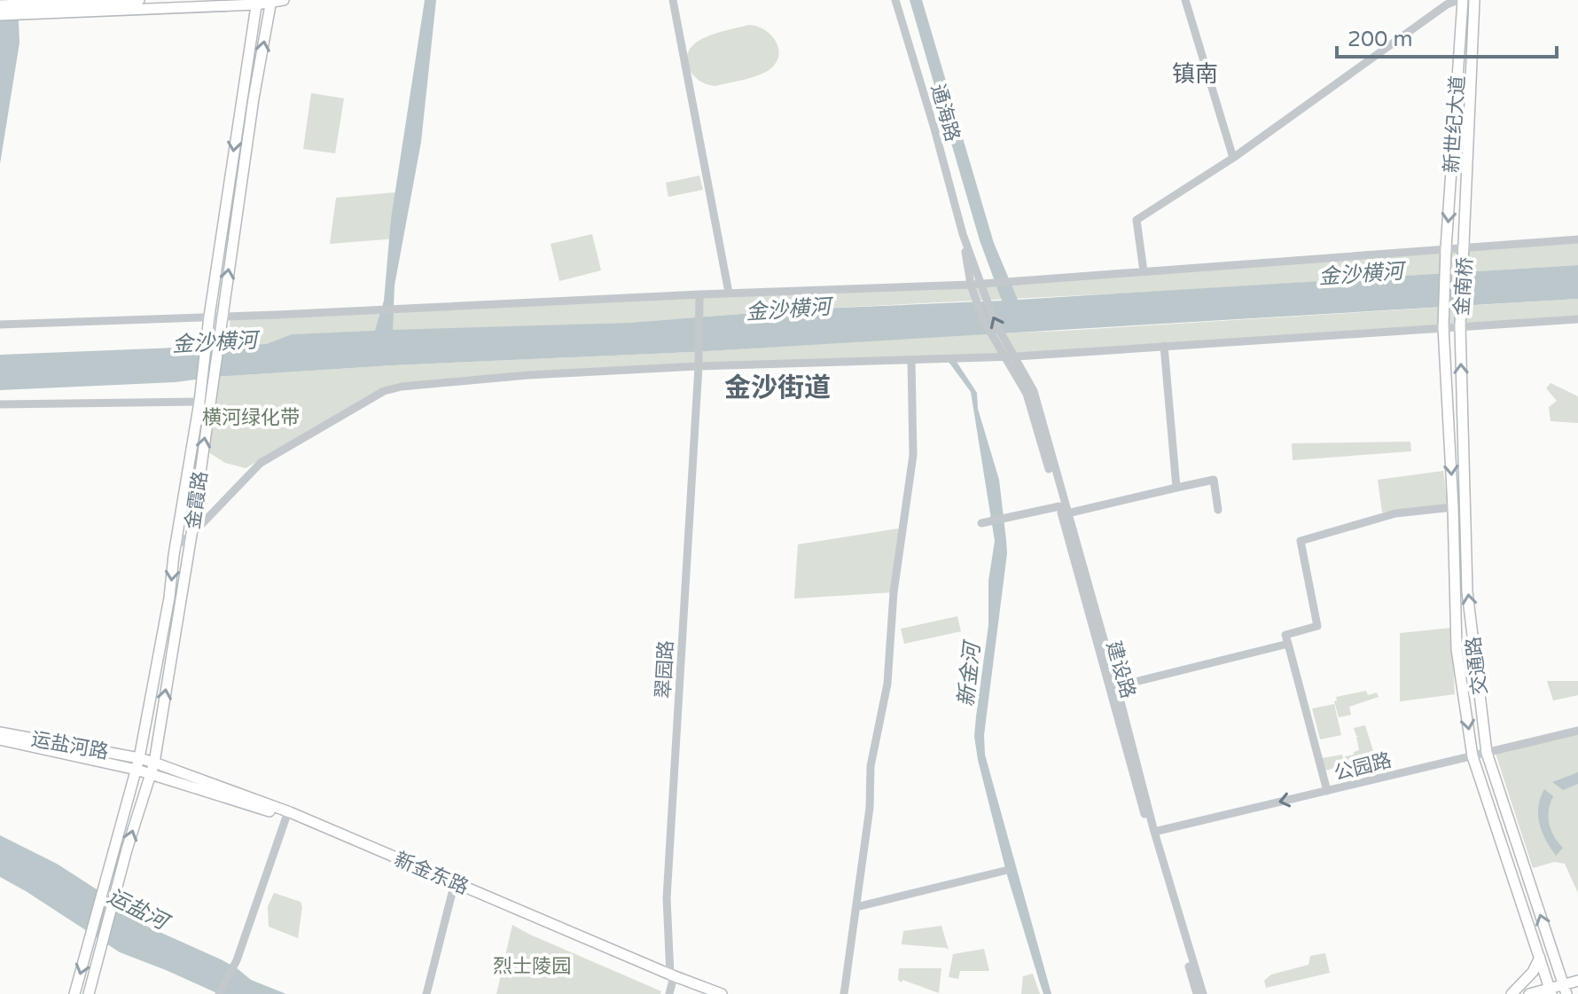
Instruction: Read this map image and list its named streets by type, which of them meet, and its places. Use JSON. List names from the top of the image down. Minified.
{"streets":{"main road":["新世纪大道","金南桥","金霞路","交通路","运盐河路","新金东路"],"street":["通海路","翠园路","建设路","公园路"]},"crossings":[["通海路","建设路"],["新世纪大道","金南桥"],["金南桥","交通路"],["金霞路","运盐河路"],["金霞路","新金东路"],["交通路","公园路"],["翠园路","新金东路"],["建设路","公园路"],["运盐河路","新金东路"]],"one_way":["公园路"],"districts":["镇南","金沙街道"],"water":["金沙横河","新金河","运盐河"],"parks":["横河绿化带","烈士陵园"],"scale_bar":"200 m"}
